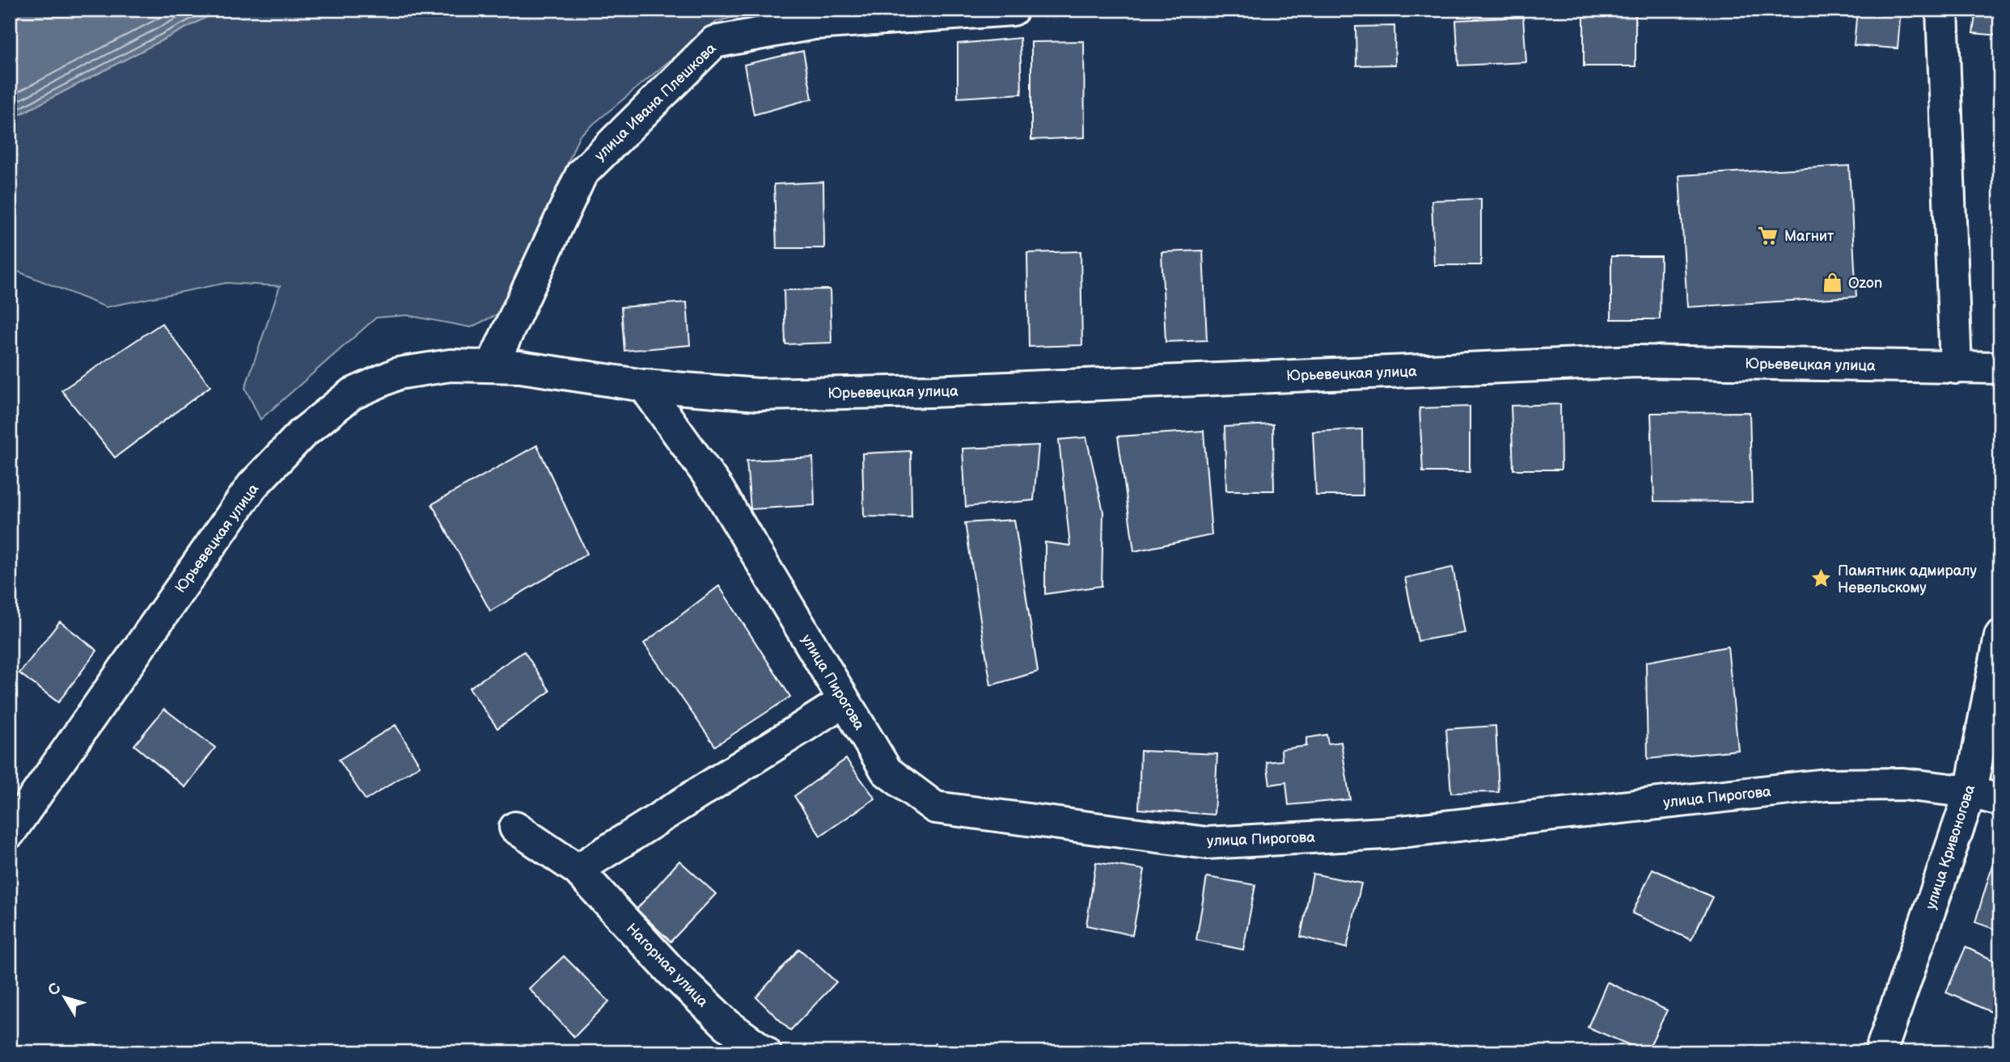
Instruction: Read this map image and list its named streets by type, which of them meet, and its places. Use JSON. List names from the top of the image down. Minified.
{"streets":{"street":["улица Ивана Плешкова","Юрьевецкая улица","улица Пирогова","улица Кривоногова","Нагорная улица"]},"crossings":[["улица Ивана Плешкова","Юрьевецкая улица"],["Юрьевецкая улица","улица Пирогова"],["улица Пирогова","улица Кривоногова"]],"places":{"supermarket":["Магнит"],"shop":["Ozon"],"place":["Памятник адмиралу Невельскому"]},"north":"top left"}
